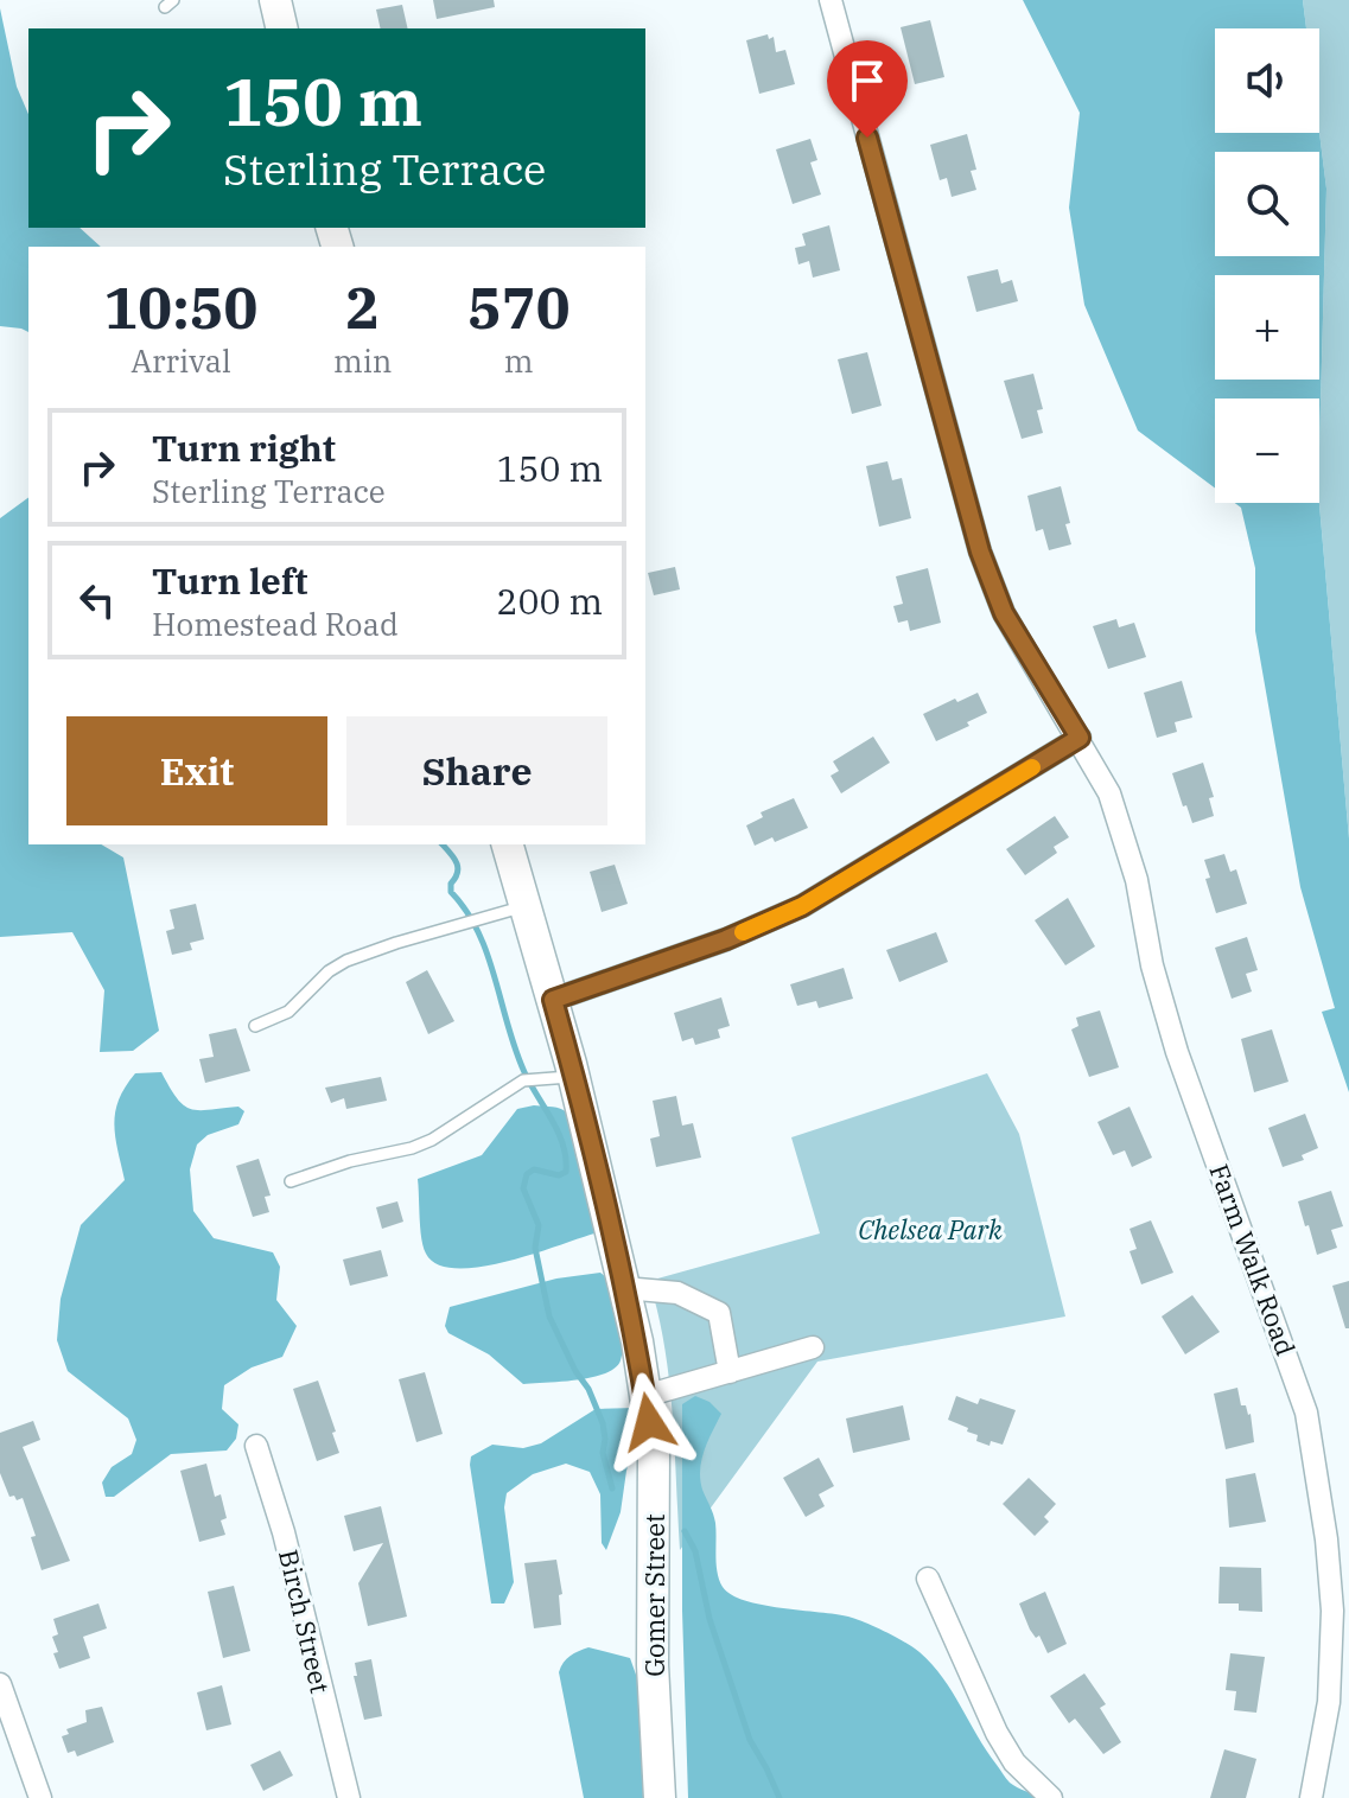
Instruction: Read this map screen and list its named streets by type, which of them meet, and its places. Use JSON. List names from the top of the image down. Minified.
{"streets":{"street":["Farm Walk Road","Gomer Street","Birch Street"]},"parks":["Chelsea Park"],"page":{"map_buttons":["+","−"],"turn":["150 m","Sterling Terrace"],"eta":["10:50","Arrival","2","min","570","m"],"list":[{"name":"Turn right","note":"Sterling Terrace","value":"150 m"},{"name":"Turn left","note":"Homestead Road","value":"200 m"}],"buttons":["Exit","Share"]}}
